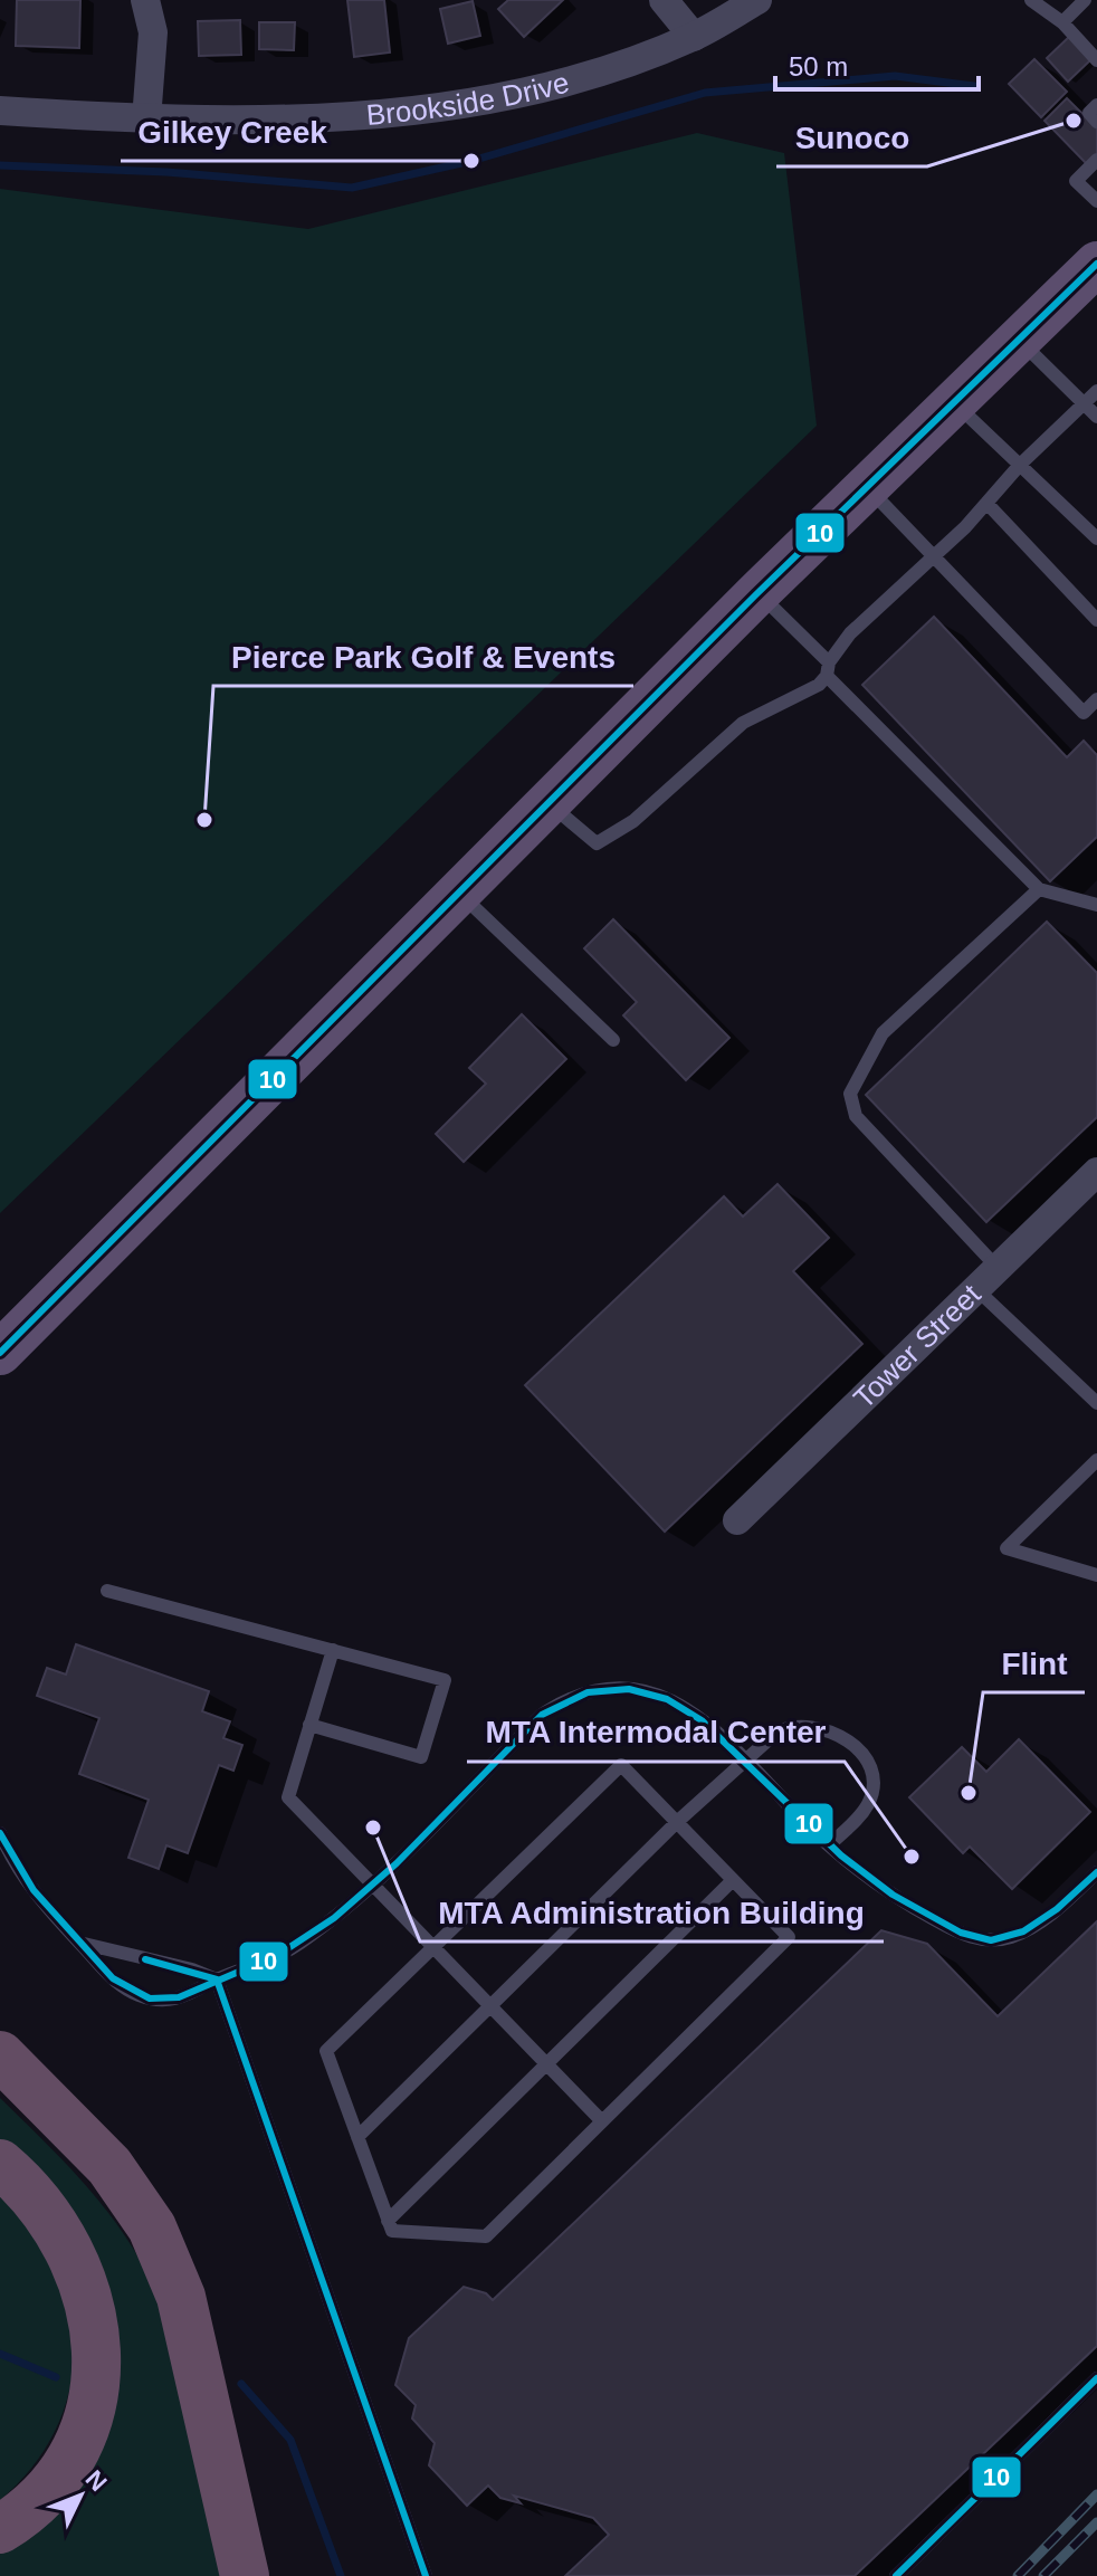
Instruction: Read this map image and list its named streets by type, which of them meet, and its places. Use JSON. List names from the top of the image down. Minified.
{"streets":{"street":["Brookside Drive","Tower Street"]},"places":["Sunoco","Gilkey Creek","Pierce Park Golf & Events","Flint","MTA Administration Building","MTA Intermodal Center"],"lines":["transit line 10"],"scale_bar":"50 m","north":"top right"}
